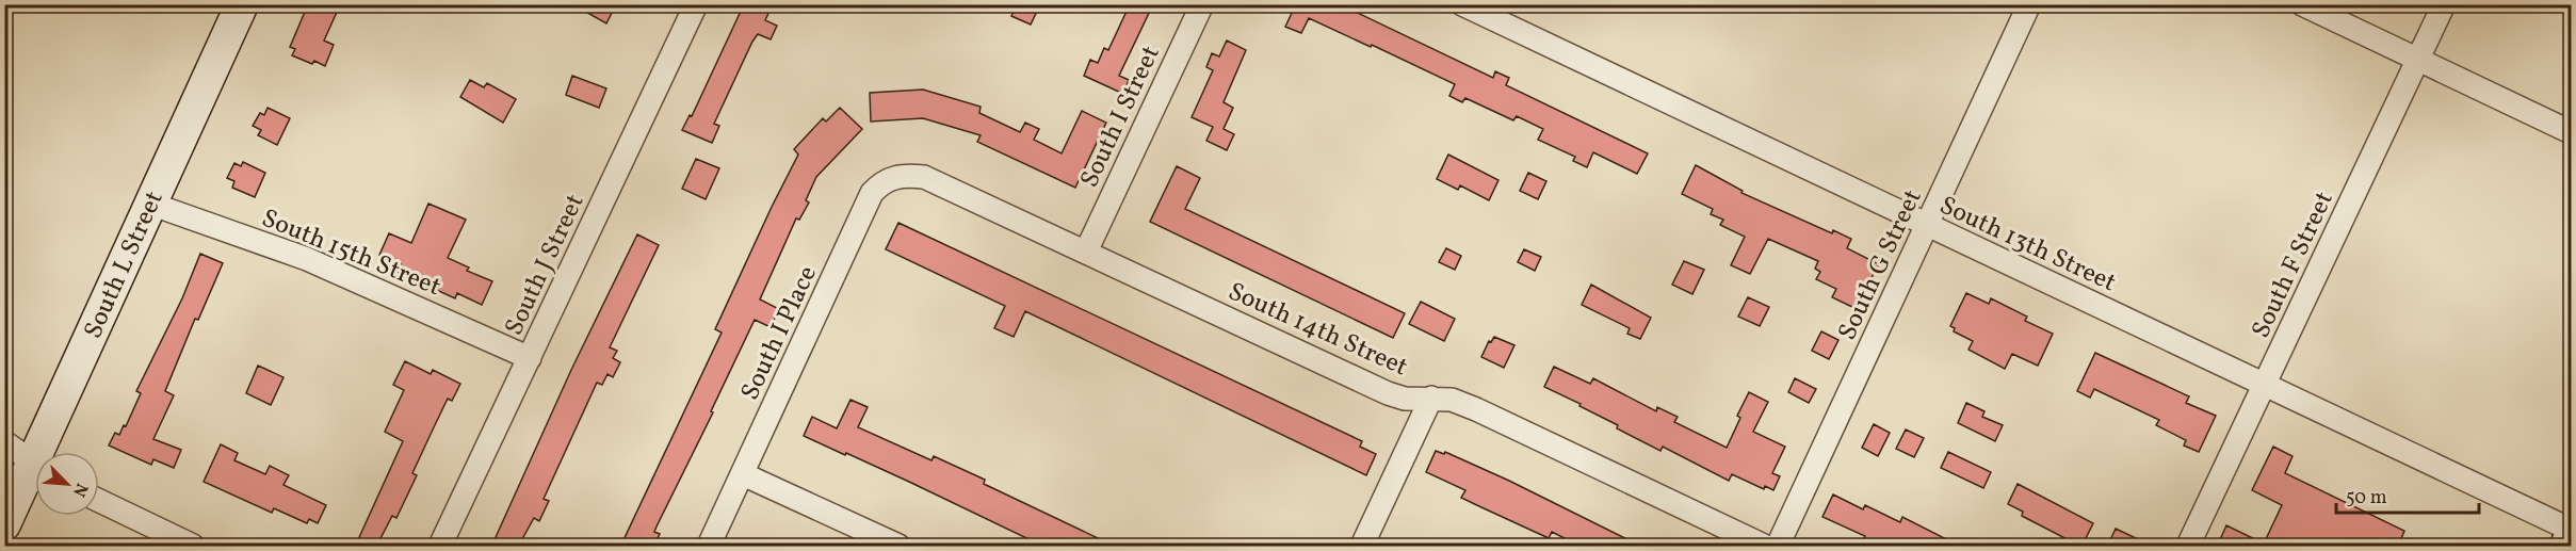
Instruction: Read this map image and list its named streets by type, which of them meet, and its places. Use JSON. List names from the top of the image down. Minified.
{"streets":{"street":["South I Street","South 13th Street","South 15th Street","South L Street","South J Street","South G Street","South F Street","South 14th Street","South I Place"]},"crossings":[["South I Street","South 14th Street"],["South 13th Street","South G Street"],["South 13th Street","South F Street"],["South 15th Street","South L Street"],["South 15th Street","South J Street"],["South 14th Street","South I Place"]],"scale_bar":"50 m","north":"bottom right"}
